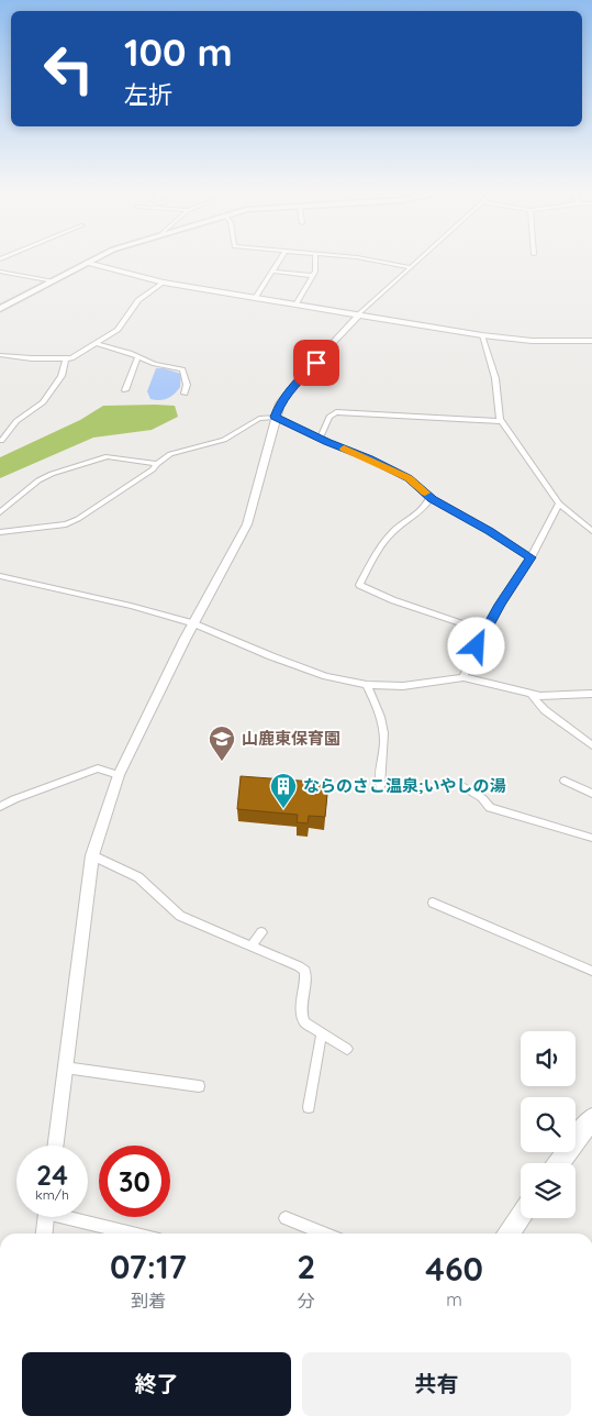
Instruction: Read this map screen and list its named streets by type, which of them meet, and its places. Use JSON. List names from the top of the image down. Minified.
{"places":{"school or university":["山鹿東保育園"],"building":["ならのさこ温泉;いやしの湯"]},"page":{"turn":["100 m","左折"],"speed":"24 km/h","limit":"30","eta":["07:17","到着","2","分","460","m"],"buttons":["終了","共有"]}}
